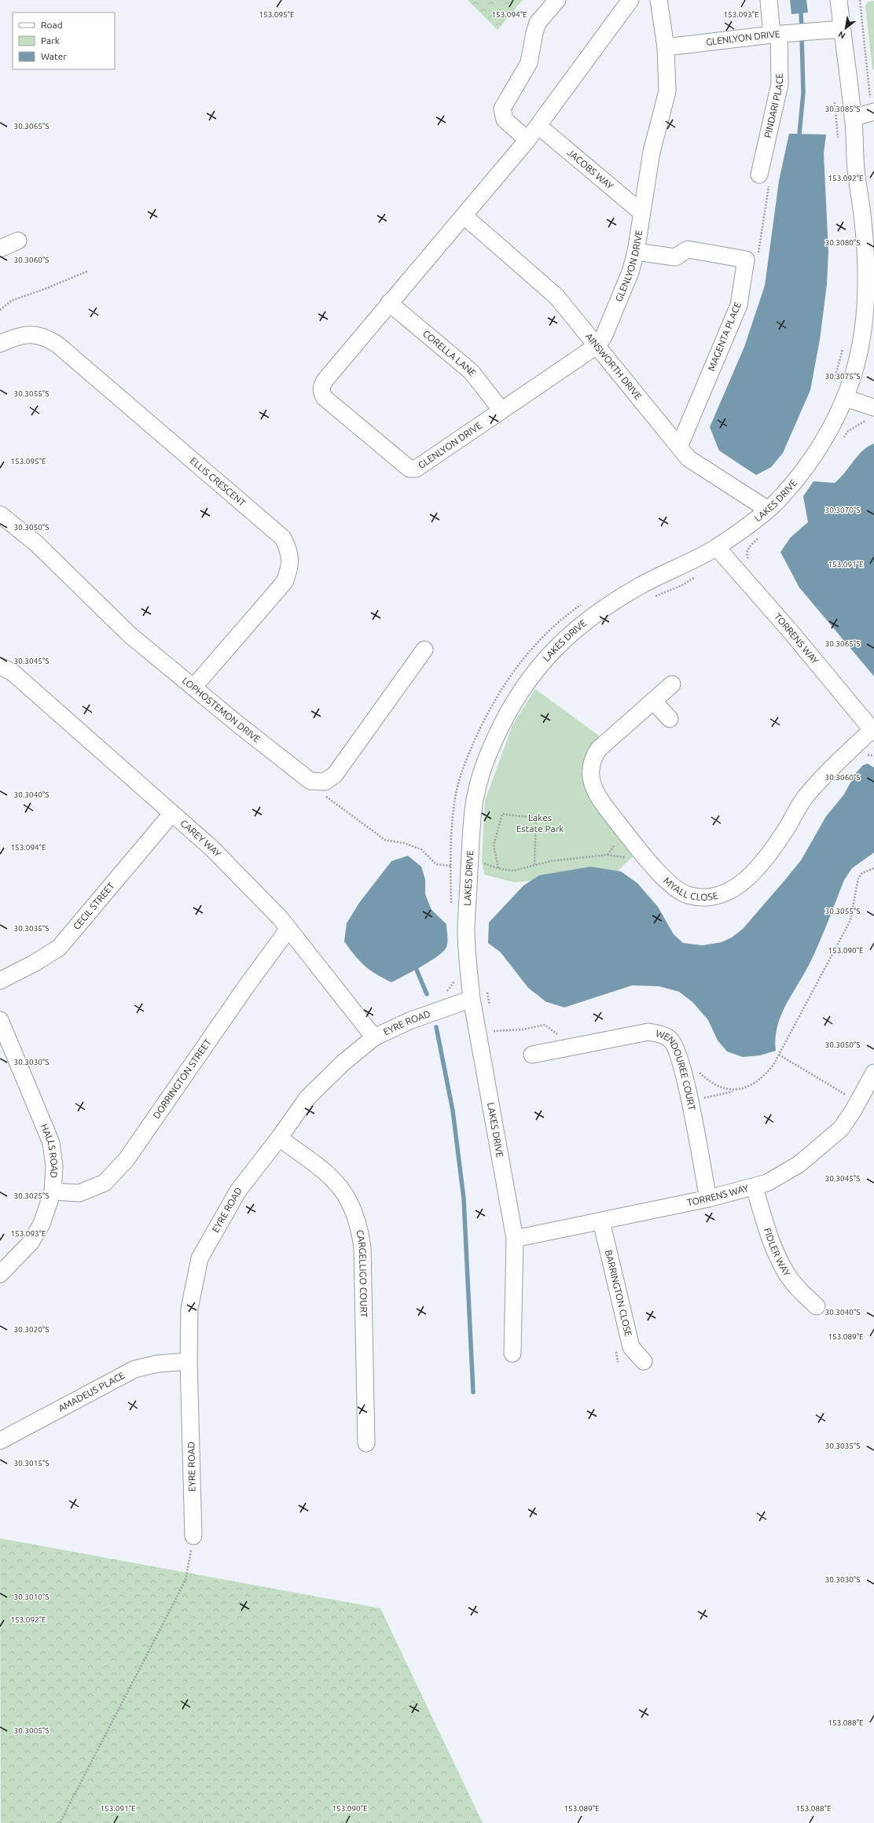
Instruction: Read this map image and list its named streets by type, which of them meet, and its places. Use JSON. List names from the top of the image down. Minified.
{"streets":{"street":["GLENLYON DRIVE","PINDARI PLACE","JACOBS WAY","MAGENTA PLACE","CORELLA LANE","AINSWORTH DRIVE","ELLIS CRESCENT","LAKES DRIVE","TORRENS WAY","LOPHOSTEMON DRIVE","CAREY WAY","MYALL CLOSE","CECIL STREET","EYRE ROAD","WENDOUREE COURT","DORRINGTON STREET","HALLS ROAD","FIDLER WAY","CARGELLIGO COURT","BARRINGTON CLOSE","AMADEUS PLACE"]},"crossings":[["GLENLYON DRIVE","PINDARI PLACE"],["GLENLYON DRIVE","JACOBS WAY"],["GLENLYON DRIVE","MAGENTA PLACE"],["GLENLYON DRIVE","CORELLA LANE"],["GLENLYON DRIVE","AINSWORTH DRIVE"],["GLENLYON DRIVE","LAKES DRIVE"],["MAGENTA PLACE","AINSWORTH DRIVE"],["AINSWORTH DRIVE","LAKES DRIVE"],["ELLIS CRESCENT","LOPHOSTEMON DRIVE"],["LAKES DRIVE","TORRENS WAY"],["LAKES DRIVE","EYRE ROAD"],["TORRENS WAY","MYALL CLOSE"],["TORRENS WAY","WENDOUREE COURT"],["TORRENS WAY","FIDLER WAY"],["TORRENS WAY","BARRINGTON CLOSE"],["CAREY WAY","CECIL STREET"],["CAREY WAY","EYRE ROAD"],["CAREY WAY","DORRINGTON STREET"],["EYRE ROAD","CARGELLIGO COURT"],["EYRE ROAD","AMADEUS PLACE"],["DORRINGTON STREET","HALLS ROAD"]],"parks":["Lakes Estate Park"],"legend":["Road","Park","Water"],"north":"bottom left","coordinates":["153.094°E","153.095°E","153.093°E","30.3085°S","30.3065°S","153.092°E","30.3080°S","30.3060°S","30.3075°S","30.3055°S","30.3070°S","30.3050°S","153.091°E","30.3045°S","30.3040°S","30.3035°S","153.090°E","30.3030°S","30.3025°S","30.3020°S","153.089°E","30.3015°S","30.3010°S","153.088°E","30.3005°S"]}
